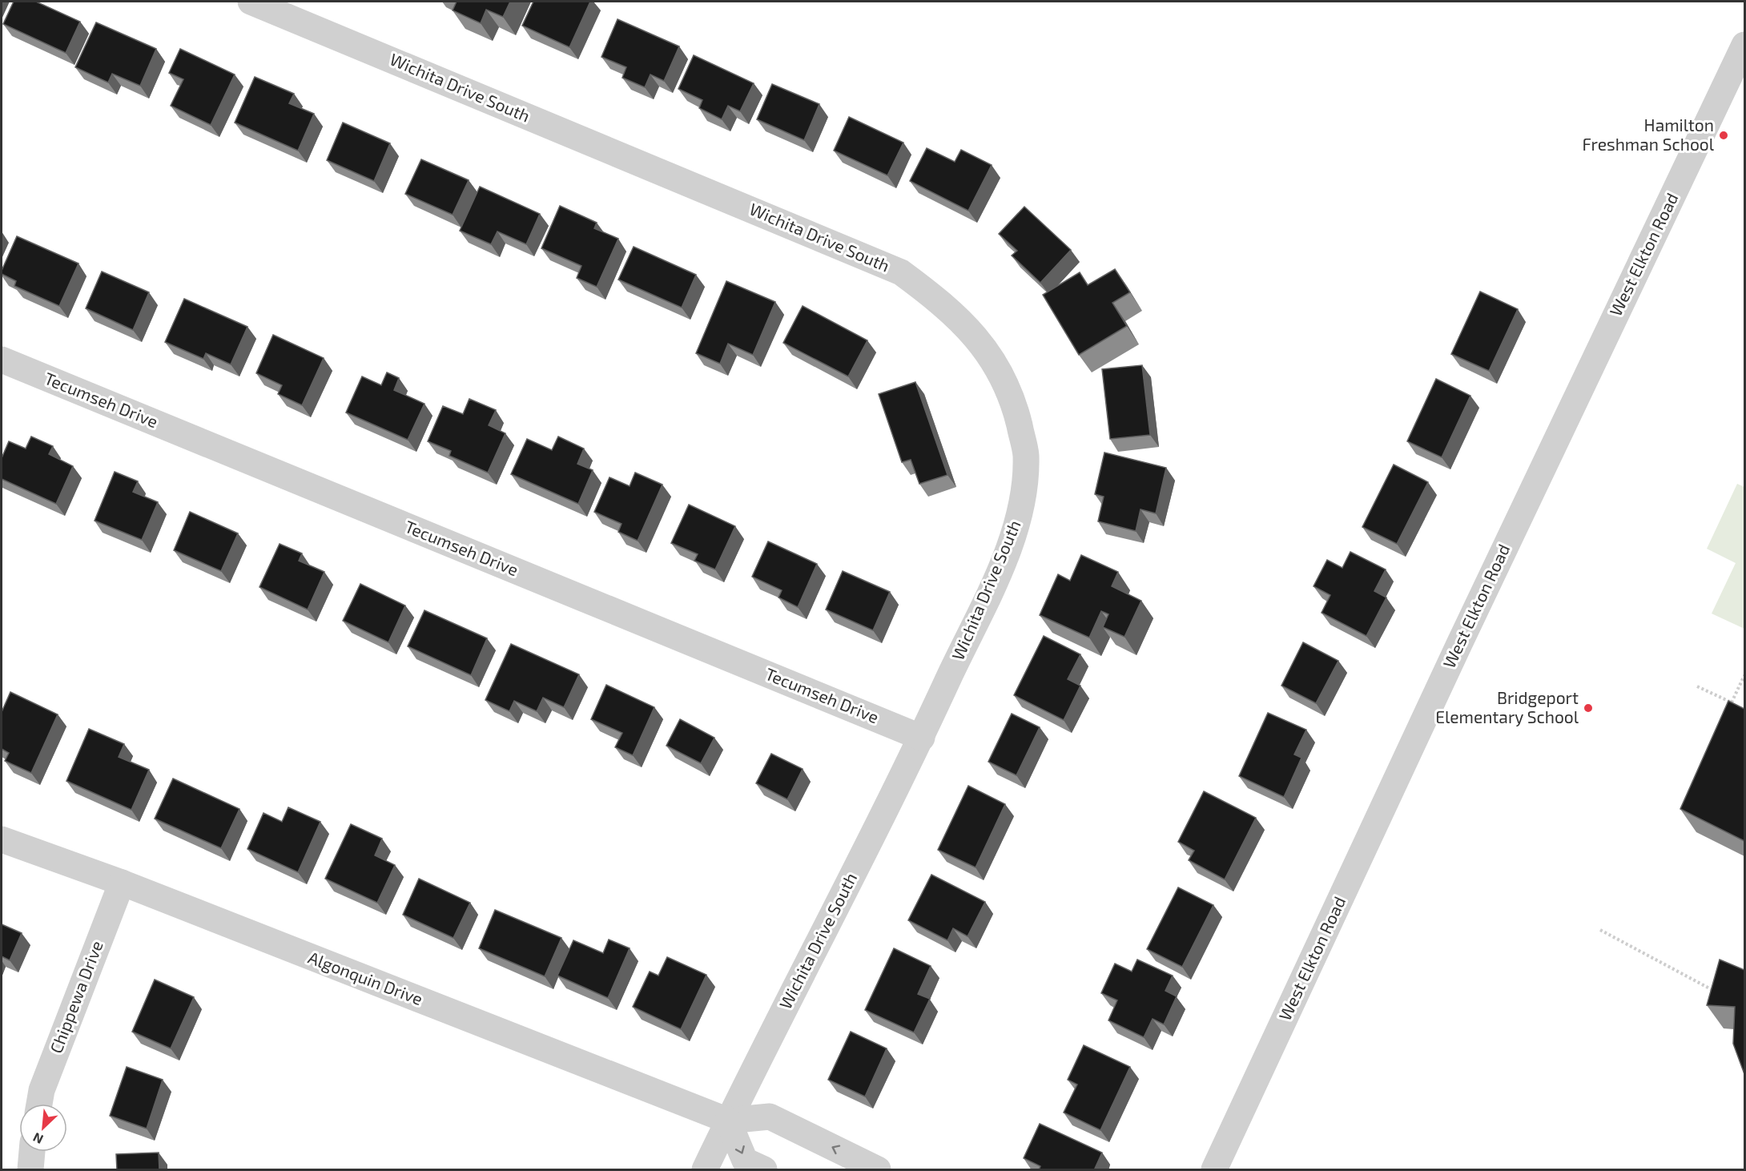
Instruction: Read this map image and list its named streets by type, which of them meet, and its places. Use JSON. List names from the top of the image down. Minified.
{"streets":{"street":["Wichita Drive South","West Elkton Road","Tecumseh Drive","Algonquin Drive","Chippewa Drive"]},"crossings":[["Wichita Drive South","Tecumseh Drive"],["Wichita Drive South","Algonquin Drive"],["Algonquin Drive","Chippewa Drive"]],"places":["Hamilton Freshman School","Bridgeport Elementary School"],"north":"bottom left"}
